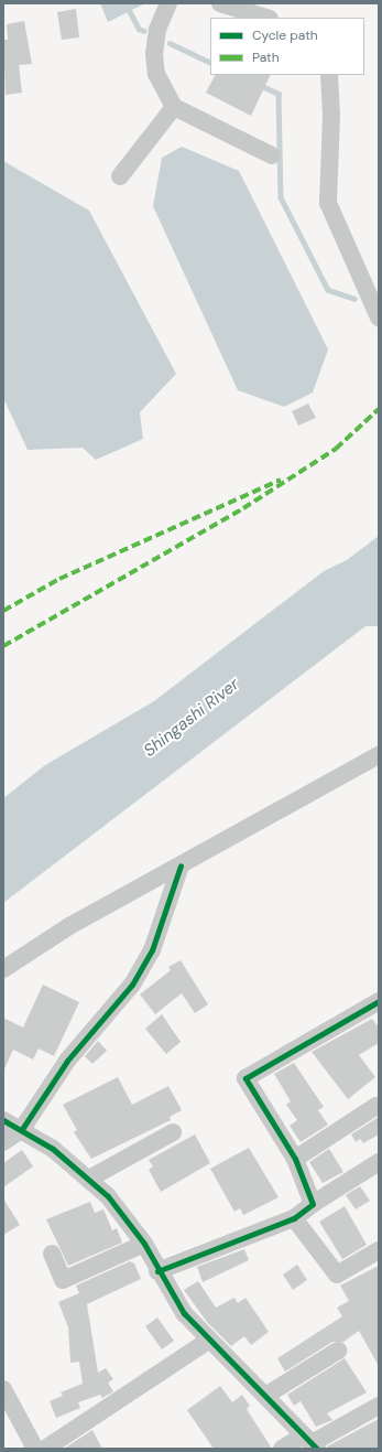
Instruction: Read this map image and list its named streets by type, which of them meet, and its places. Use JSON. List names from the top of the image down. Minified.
{"water":["Shingashi River"],"legend":["Cycle path","Path"]}
